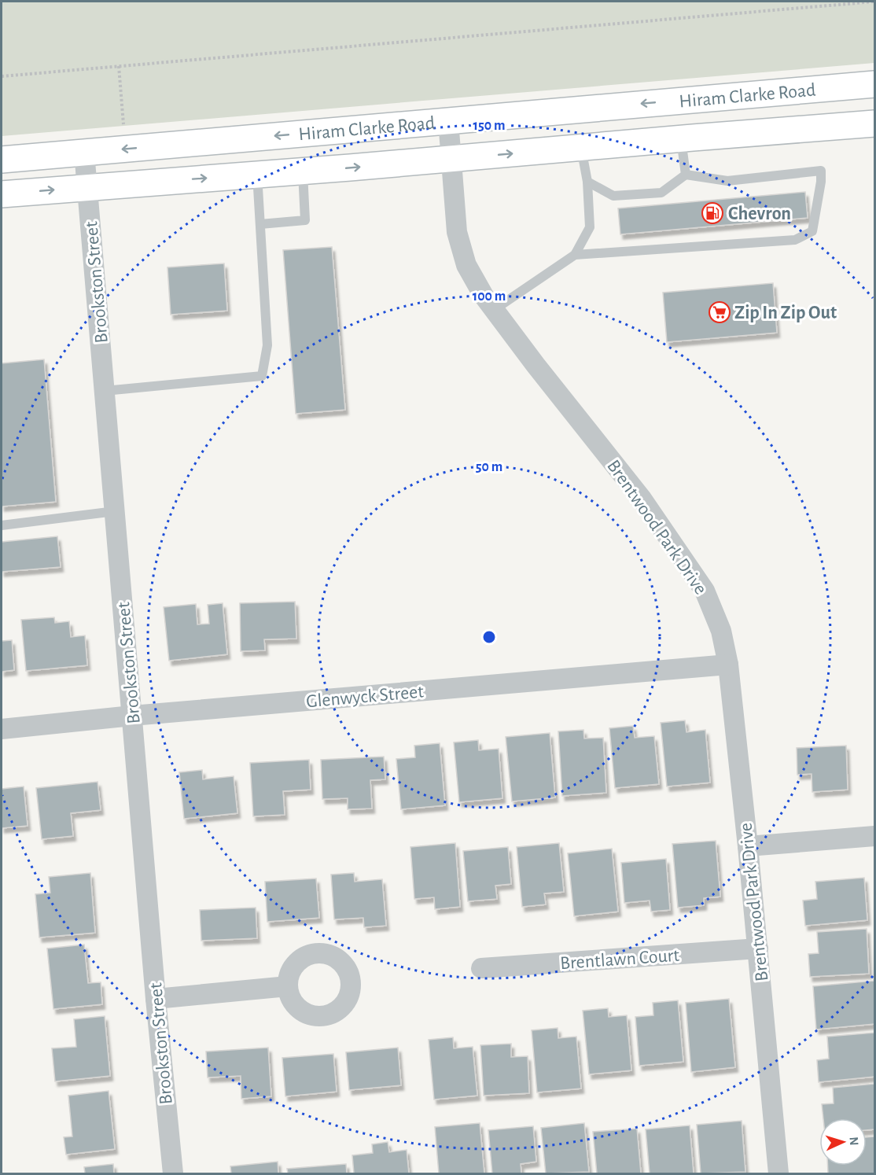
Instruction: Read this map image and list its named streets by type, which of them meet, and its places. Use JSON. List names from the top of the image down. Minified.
{"streets":{"main road":["Hiram Clarke Road"],"street":["Brookston Street","Brentwood Park Drive","Glenwyck Street","Brentlawn Court"]},"crossings":[["Hiram Clarke Road","Brookston Street"],["Hiram Clarke Road","Brentwood Park Drive"],["Brookston Street","Glenwyck Street"],["Brentwood Park Drive","Glenwyck Street"],["Brentwood Park Drive","Brentlawn Court"]],"places":{"fuel station":["Chevron"],"supermarket":["Zip In Zip Out"]},"north":"right","rings":["150 m","100 m","50 m"]}
